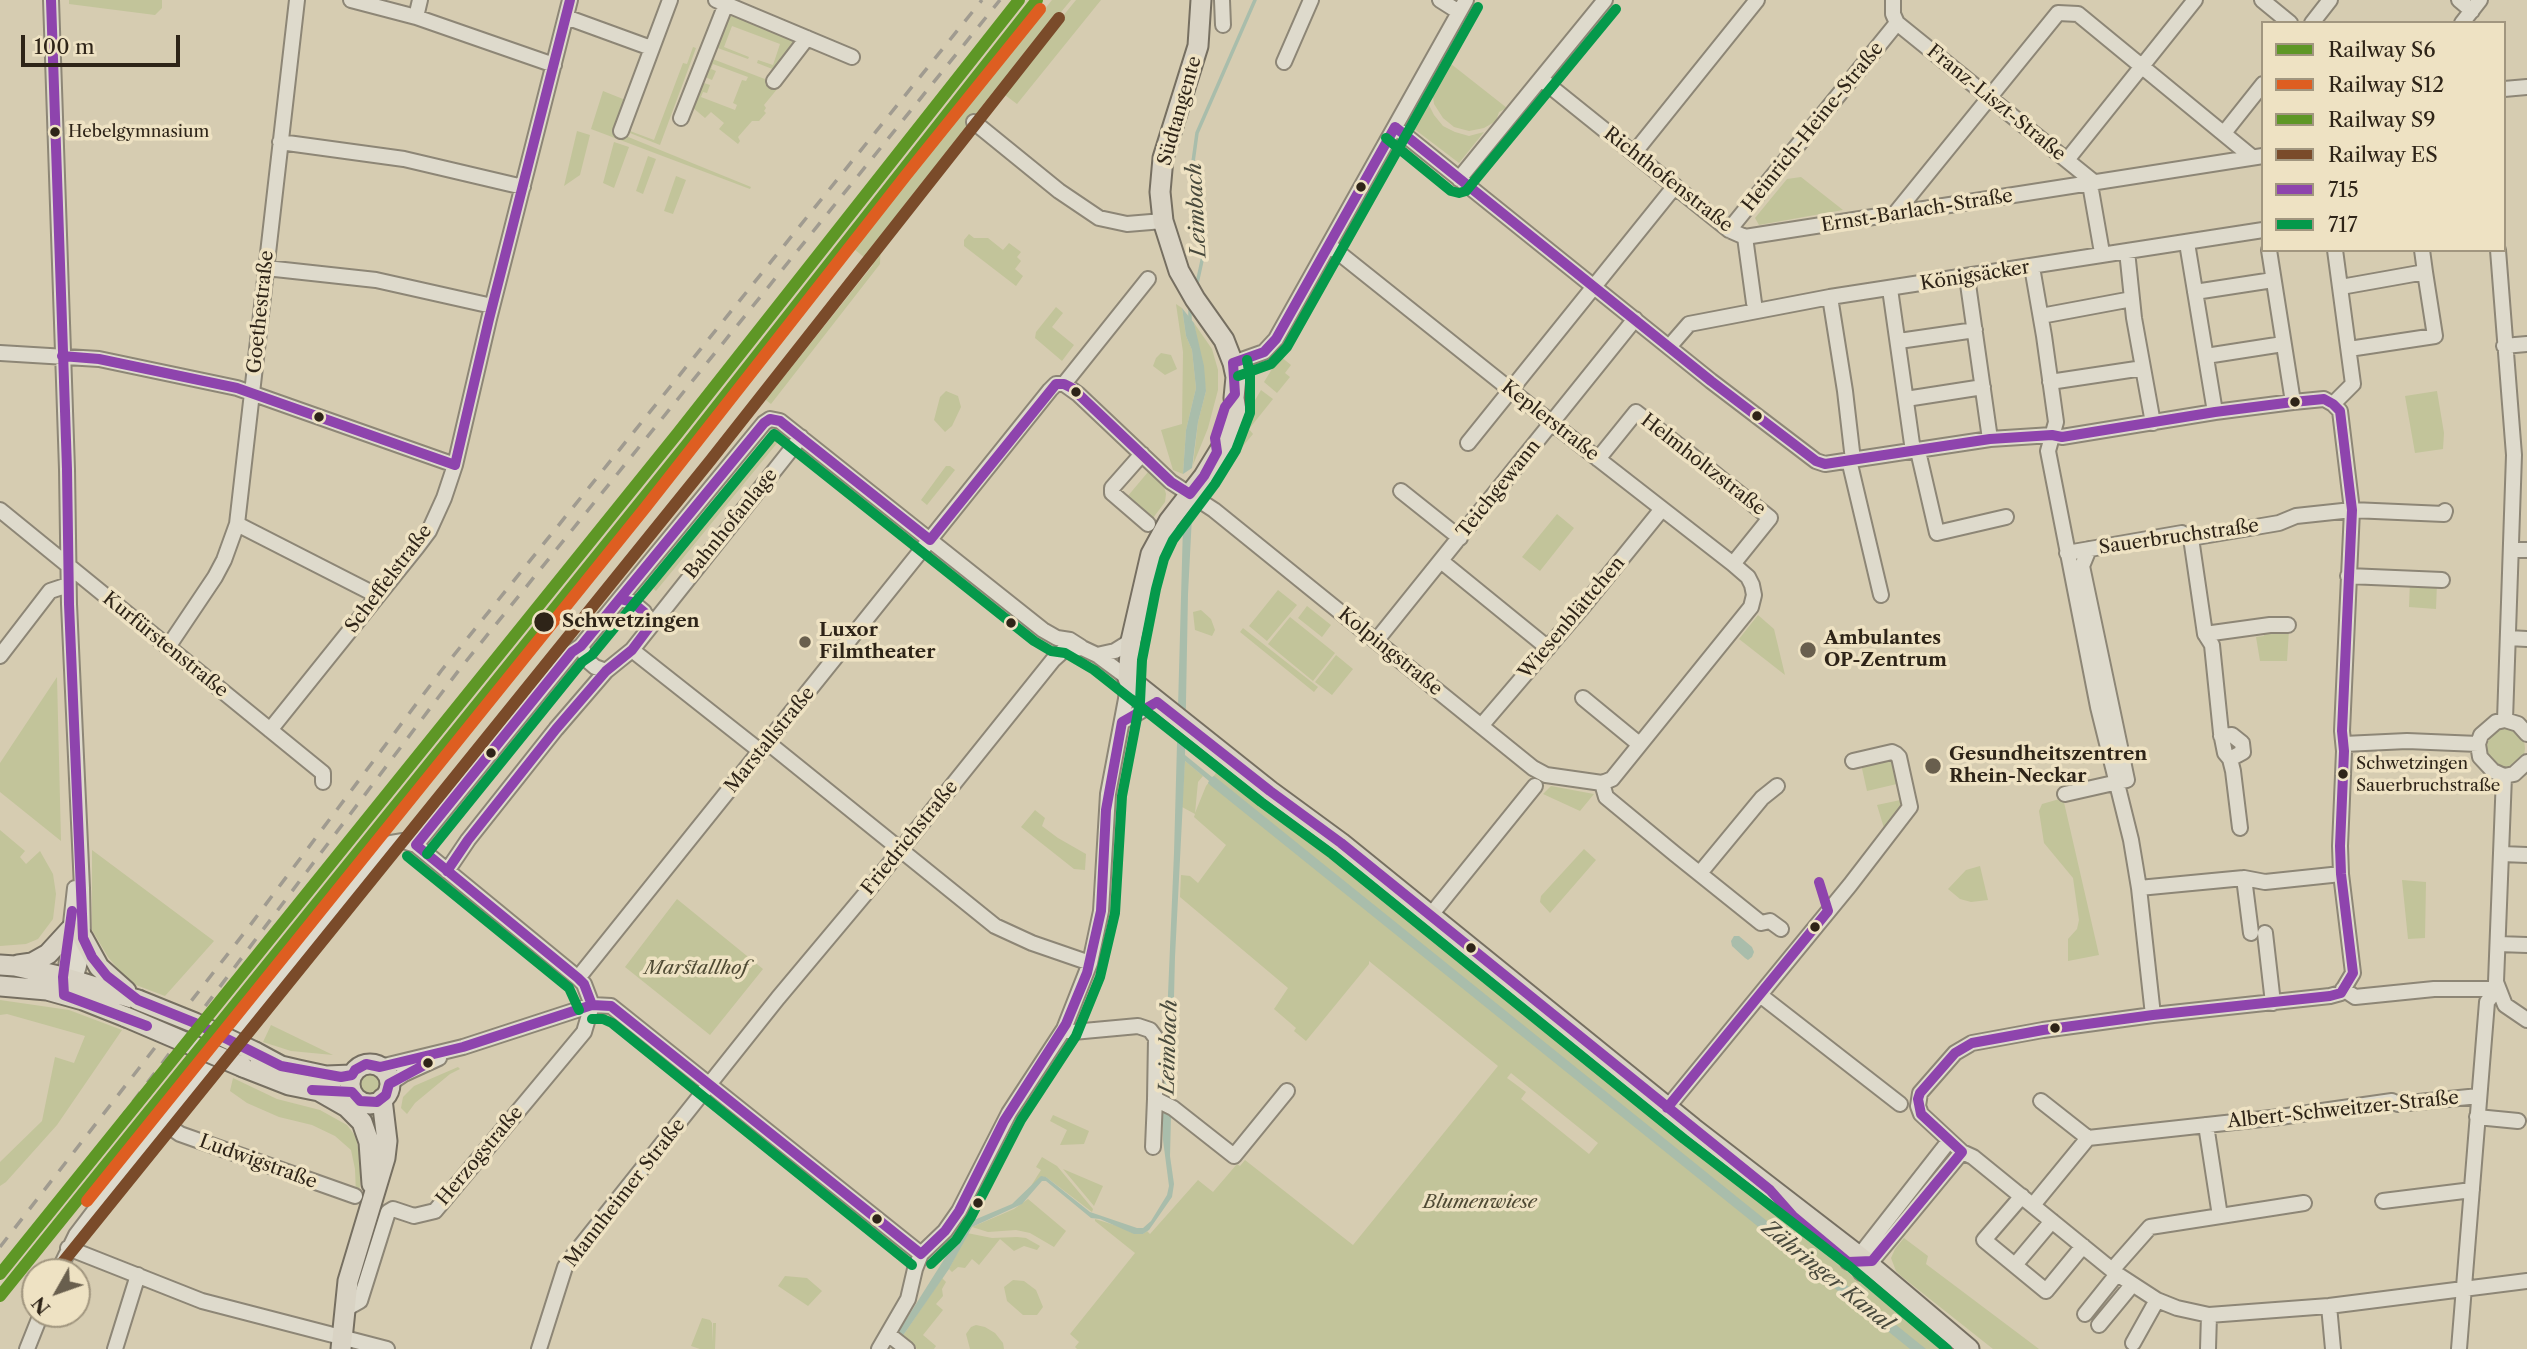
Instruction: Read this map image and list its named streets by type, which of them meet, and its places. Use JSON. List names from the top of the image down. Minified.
{"streets":{"main road":["Südtangente"],"street":["Franz-Liszt-Straße","Heinrich-Heine-Straße","Richthofenstraße","Ernst-Barlach-Straße","Königsäcker","Goethestraße","Keplerstraße","Helmholtzstraße","Teichgewann","Bahnhofanlage","Sauerbruchstraße","Scheffelstraße","Wiesenblättchen","Kurfürstenstraße","Kolpingstraße","Marstallstraße","Friedrichstraße","Albert-Schweitzer-Straße","Herzogstraße","Ludwigstraße","Mannheimer Straße"]},"crossings":[["Franz-Liszt-Straße","Heinrich-Heine-Straße"],["Franz-Liszt-Straße","Ernst-Barlach-Straße"],["Südtangente","Kolpingstraße"],["Heinrich-Heine-Straße","Richthofenstraße"],["Richthofenstraße","Ernst-Barlach-Straße"],["Goethestraße","Kurfürstenstraße"],["Keplerstraße","Helmholtzstraße"],["Keplerstraße","Teichgewann"],["Keplerstraße","Wiesenblättchen"],["Teichgewann","Kolpingstraße"],["Scheffelstraße","Kurfürstenstraße"],["Wiesenblättchen","Kolpingstraße"],["Kolpingstraße","Marstallstraße"],["Friedrichstraße","Mannheimer Straße"]],"water":["Leimbach","Zähringer Kanal"],"parks":["Marstallhof","Blumenwiese"],"places":["Hebelgymnasium","Schwetzingen","Luxor Filmtheater","Ambulantes OP-Zentrum","Gesundheitszentren Rhein-Neckar","Schwetzingen Sauerbruchstraße"],"lines":["rail line S6","rail line S9","transit line 715","transit line 717","rail line S12","rail line ES"],"legend":["Railway S6","Railway S12","Railway S9","Railway ES","715","717"],"scale_bar":"100 m","north":"bottom left"}
